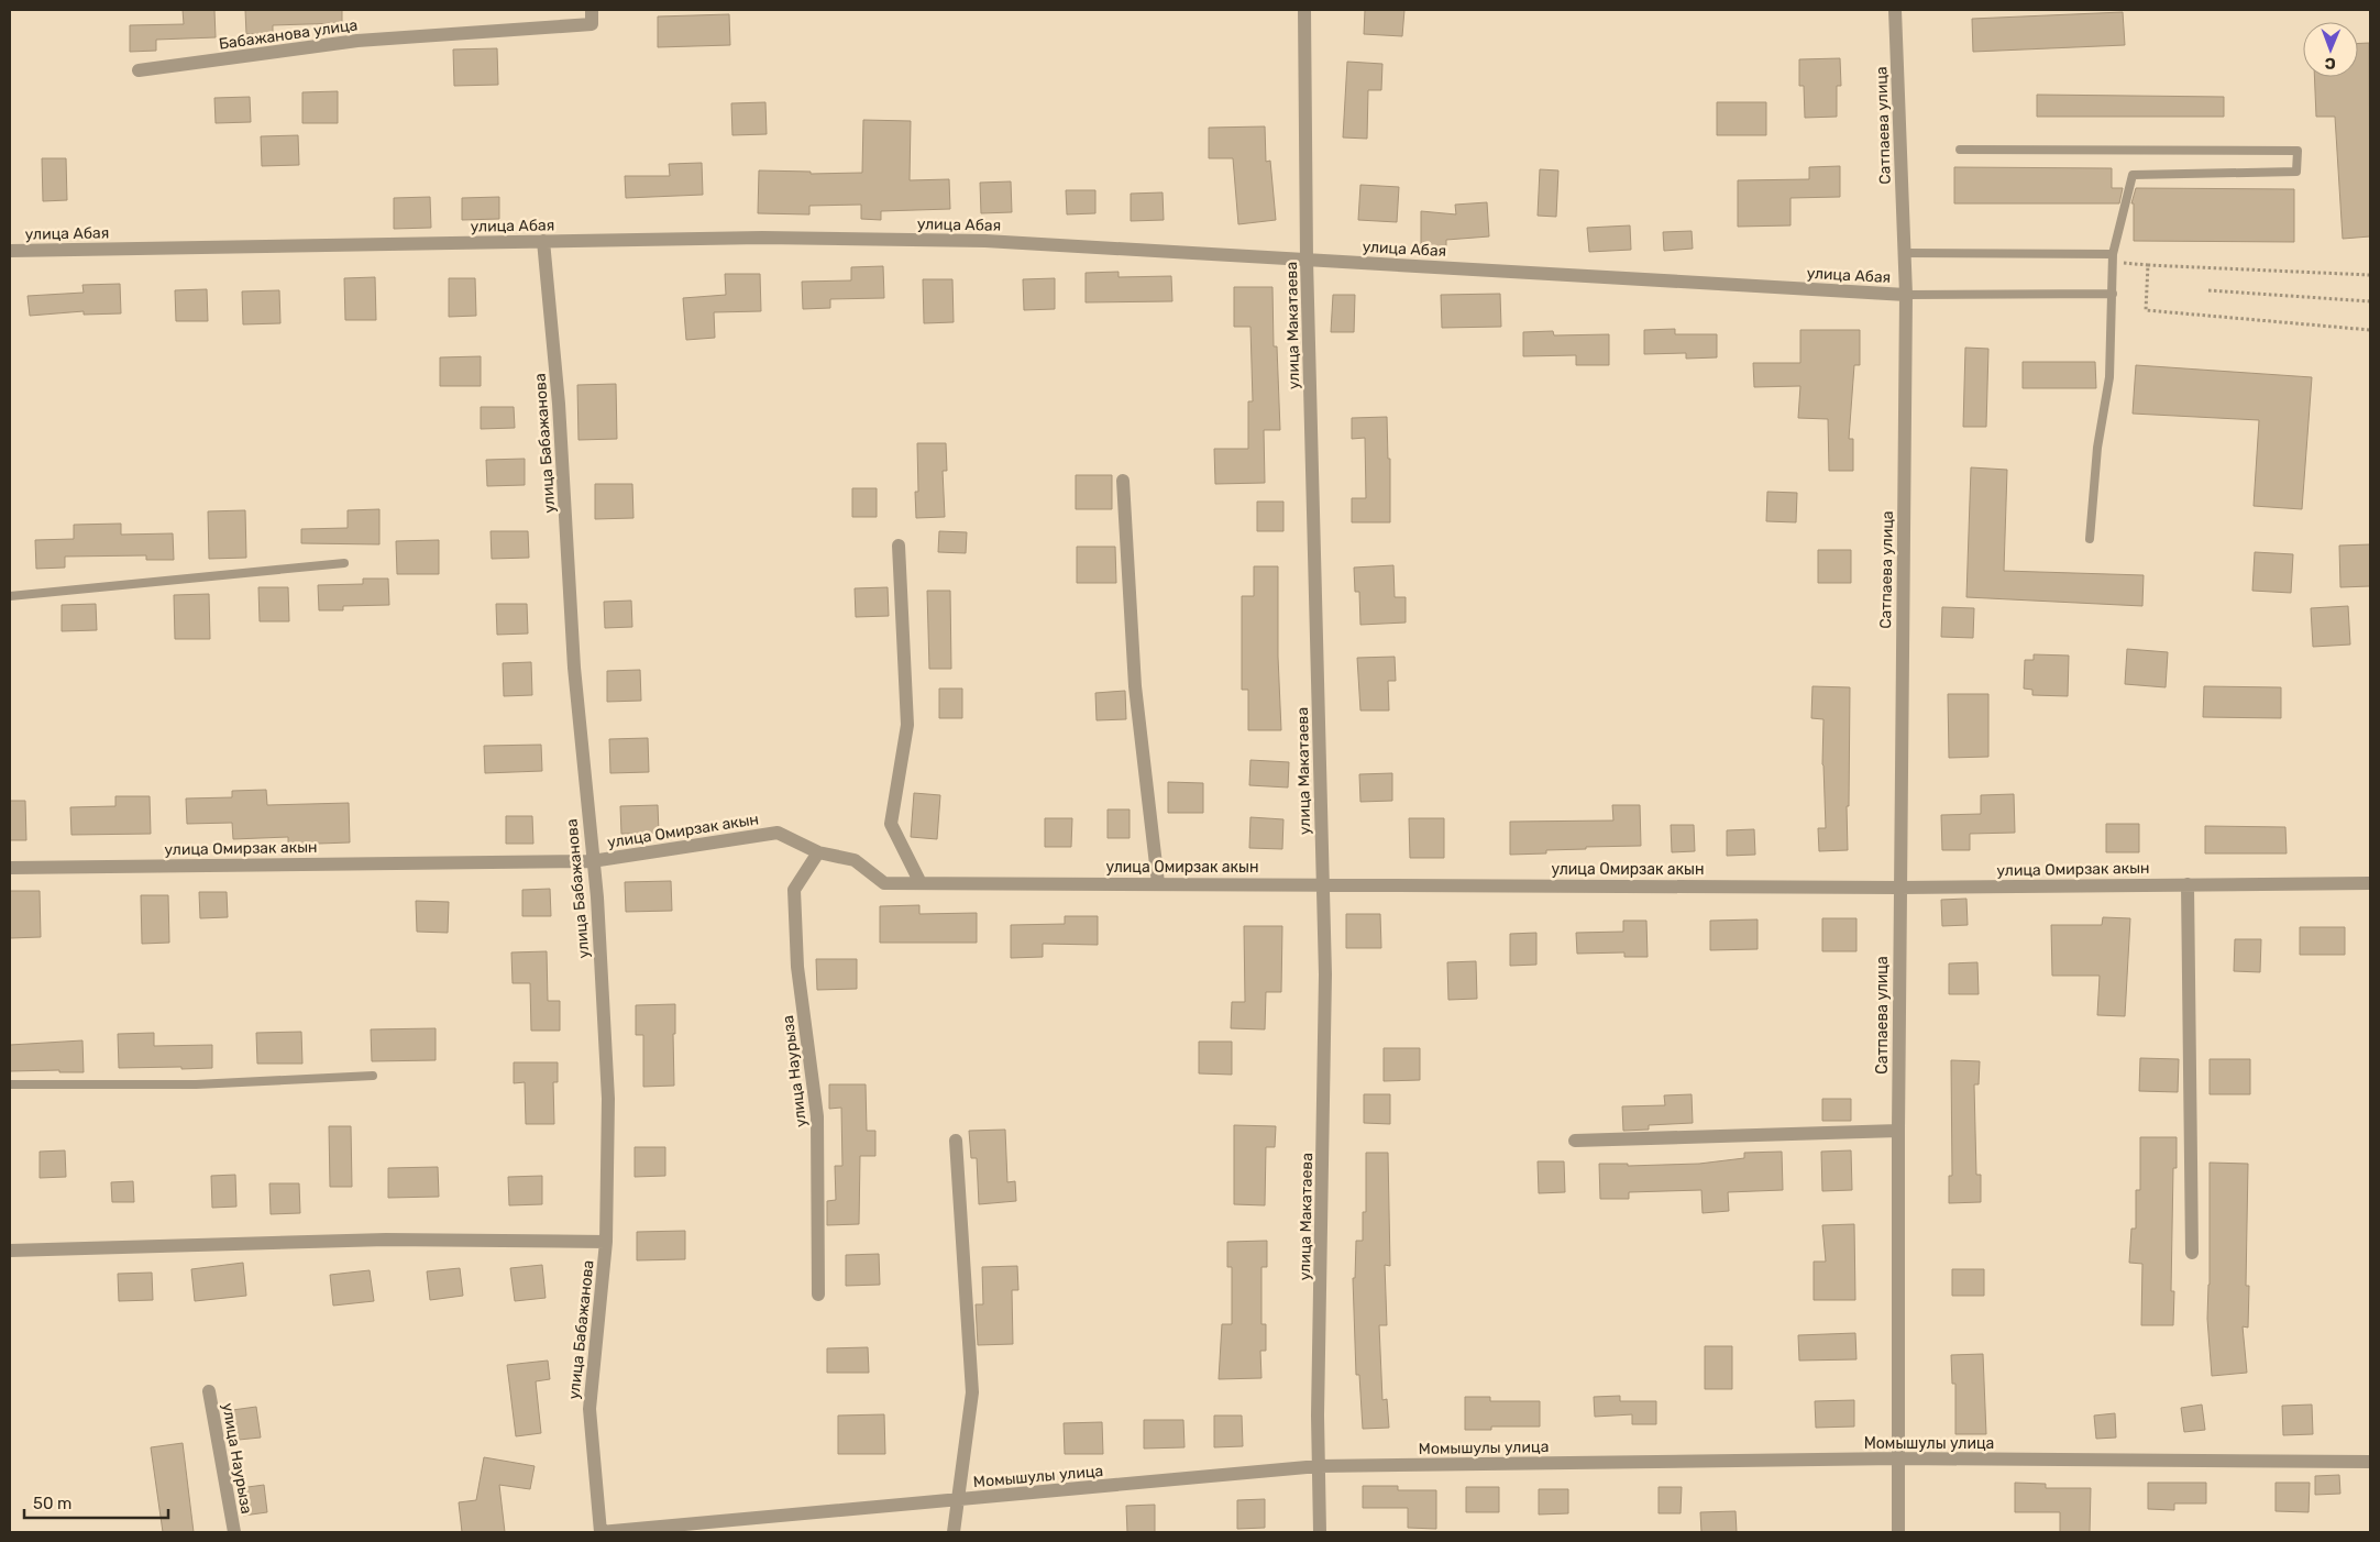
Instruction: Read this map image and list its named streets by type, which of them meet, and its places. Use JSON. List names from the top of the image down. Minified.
{"streets":{"street":["Бабажанова улица","Сатпаева улица","улица Абая","улица Макатаева","улица Бабажанова","улица Омирзак акын","улица Наурыза","Момышулы улица"]},"crossings":[["Сатпаева улица","улица Абая"],["Сатпаева улица","улица Омирзак акын"],["Сатпаева улица","Момышулы улица"],["улица Абая","улица Макатаева"],["улица Абая","улица Бабажанова"],["улица Макатаева","улица Омирзак акын"],["улица Макатаева","Момышулы улица"],["улица Бабажанова","улица Омирзак акын"],["улица Бабажанова","Момышулы улица"],["улица Омирзак акын","улица Наурыза"]],"scale_bar":"50 m","north":"bottom"}
